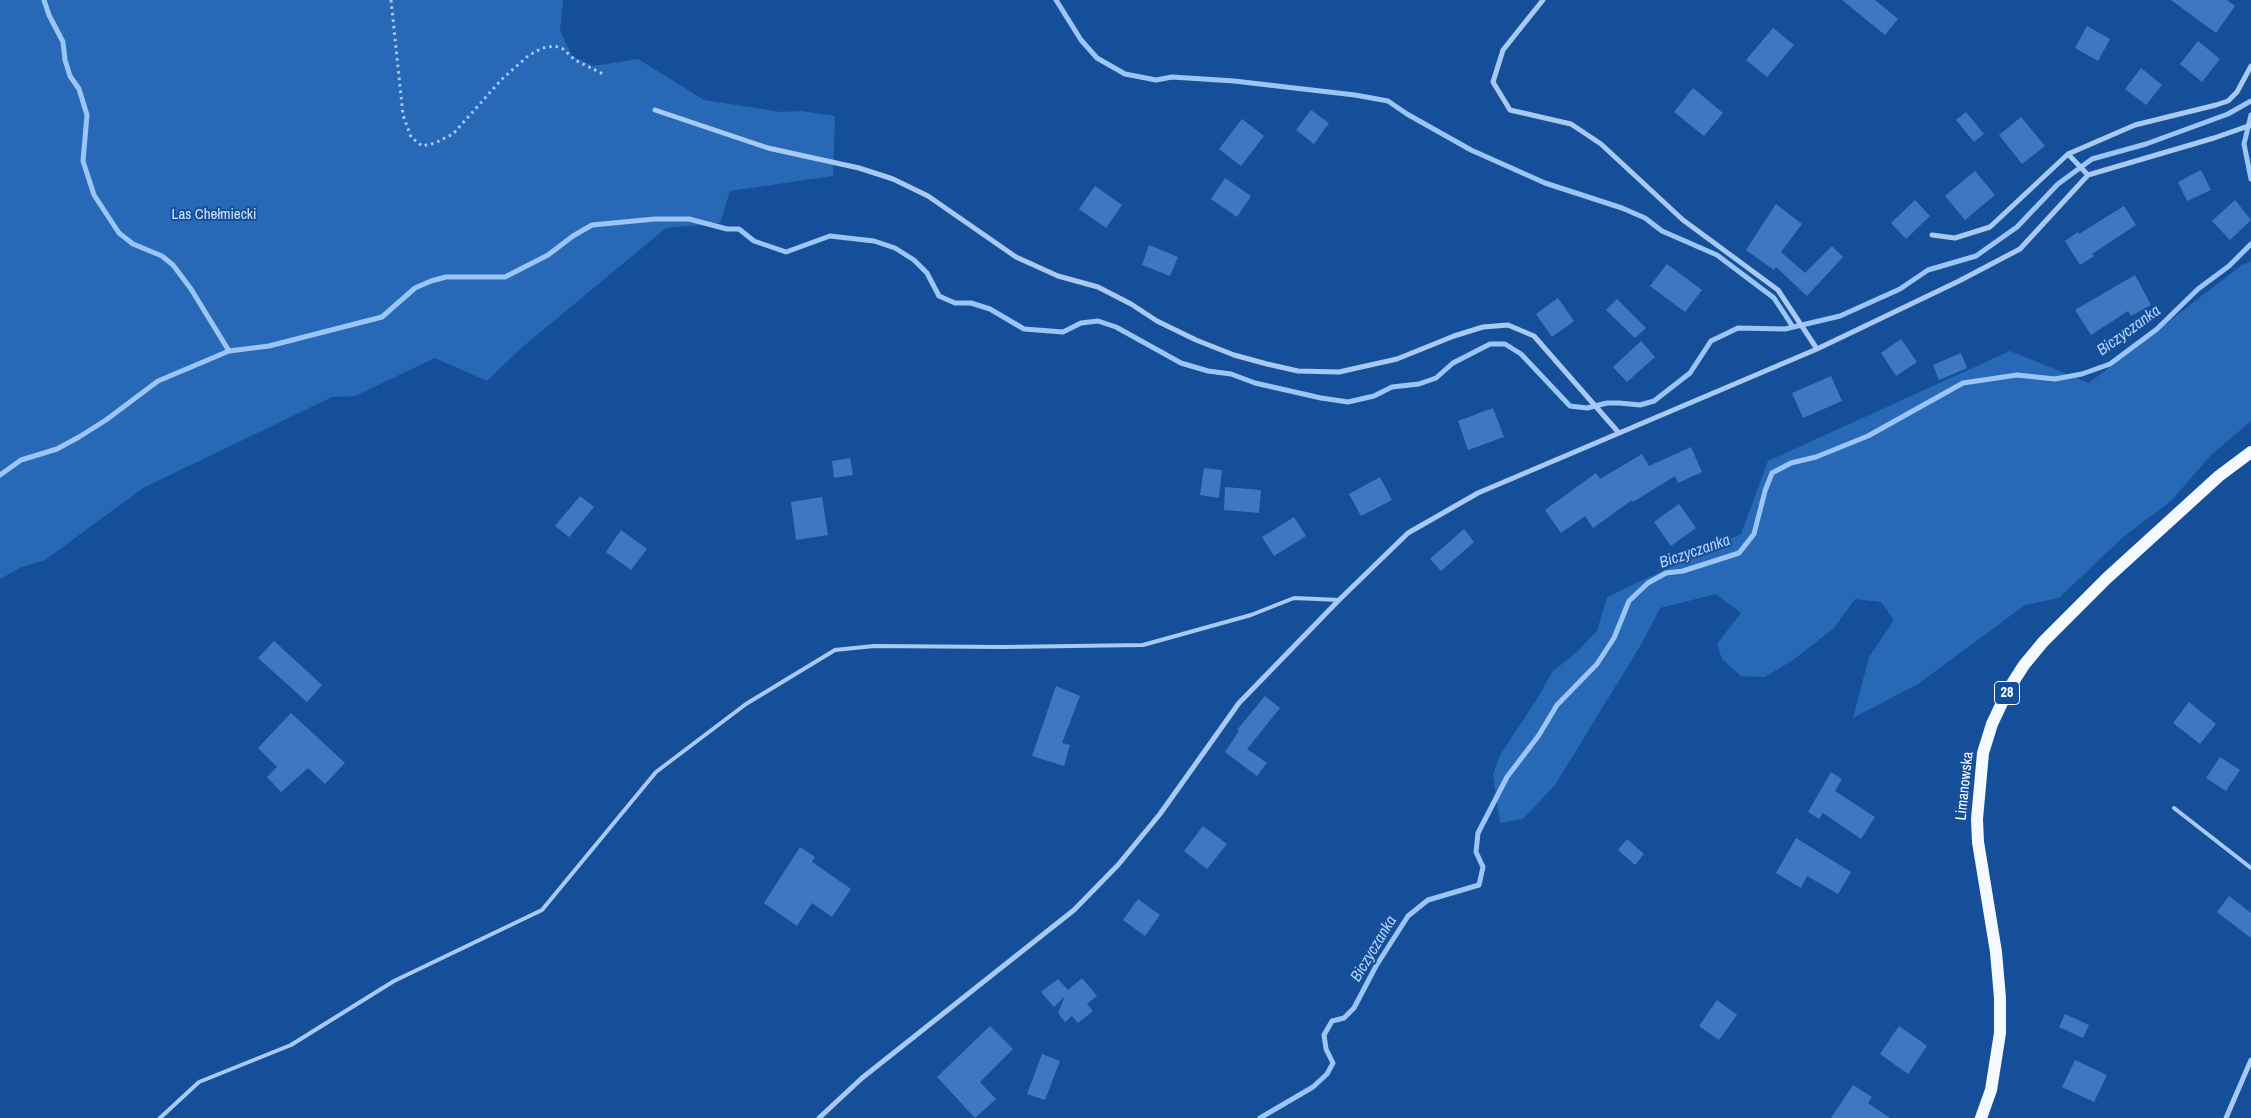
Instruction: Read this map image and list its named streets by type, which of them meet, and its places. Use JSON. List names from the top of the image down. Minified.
{"streets":{"main road":["28","Limanowska"]},"water":["Biczyczanka"],"parks":["Las Chełmiecki"]}
